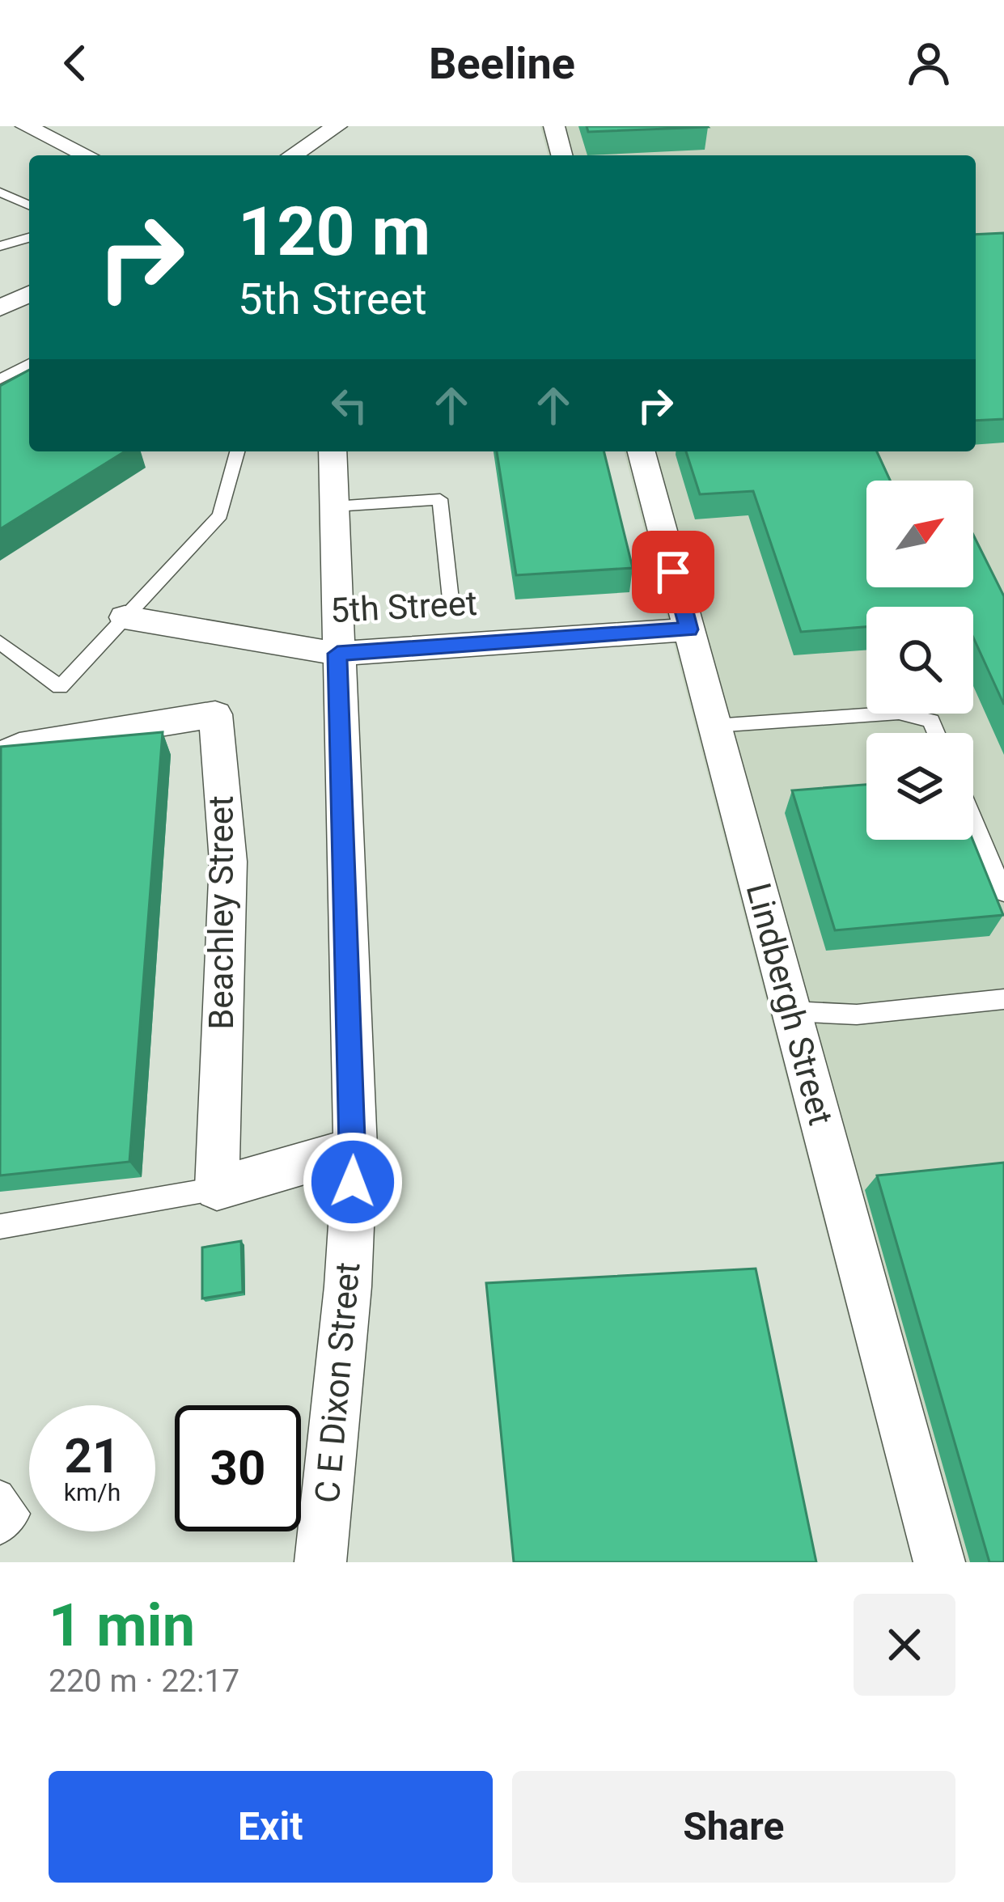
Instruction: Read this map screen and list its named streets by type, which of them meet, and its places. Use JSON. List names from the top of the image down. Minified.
{"streets":{"street":["5th Street","Beachley Street","Lindbergh Street","C E Dixon Street"]},"crossings":[["5th Street","Lindbergh Street"],["5th Street","C E Dixon Street"]],"north":"top right","page":{"header":"Beeline","turn":["120 m","5th Street"],"speed":"21 km/h","limit":"30","heading":["1 min","220 m · 22:17"],"buttons":["Exit","Share"]}}
